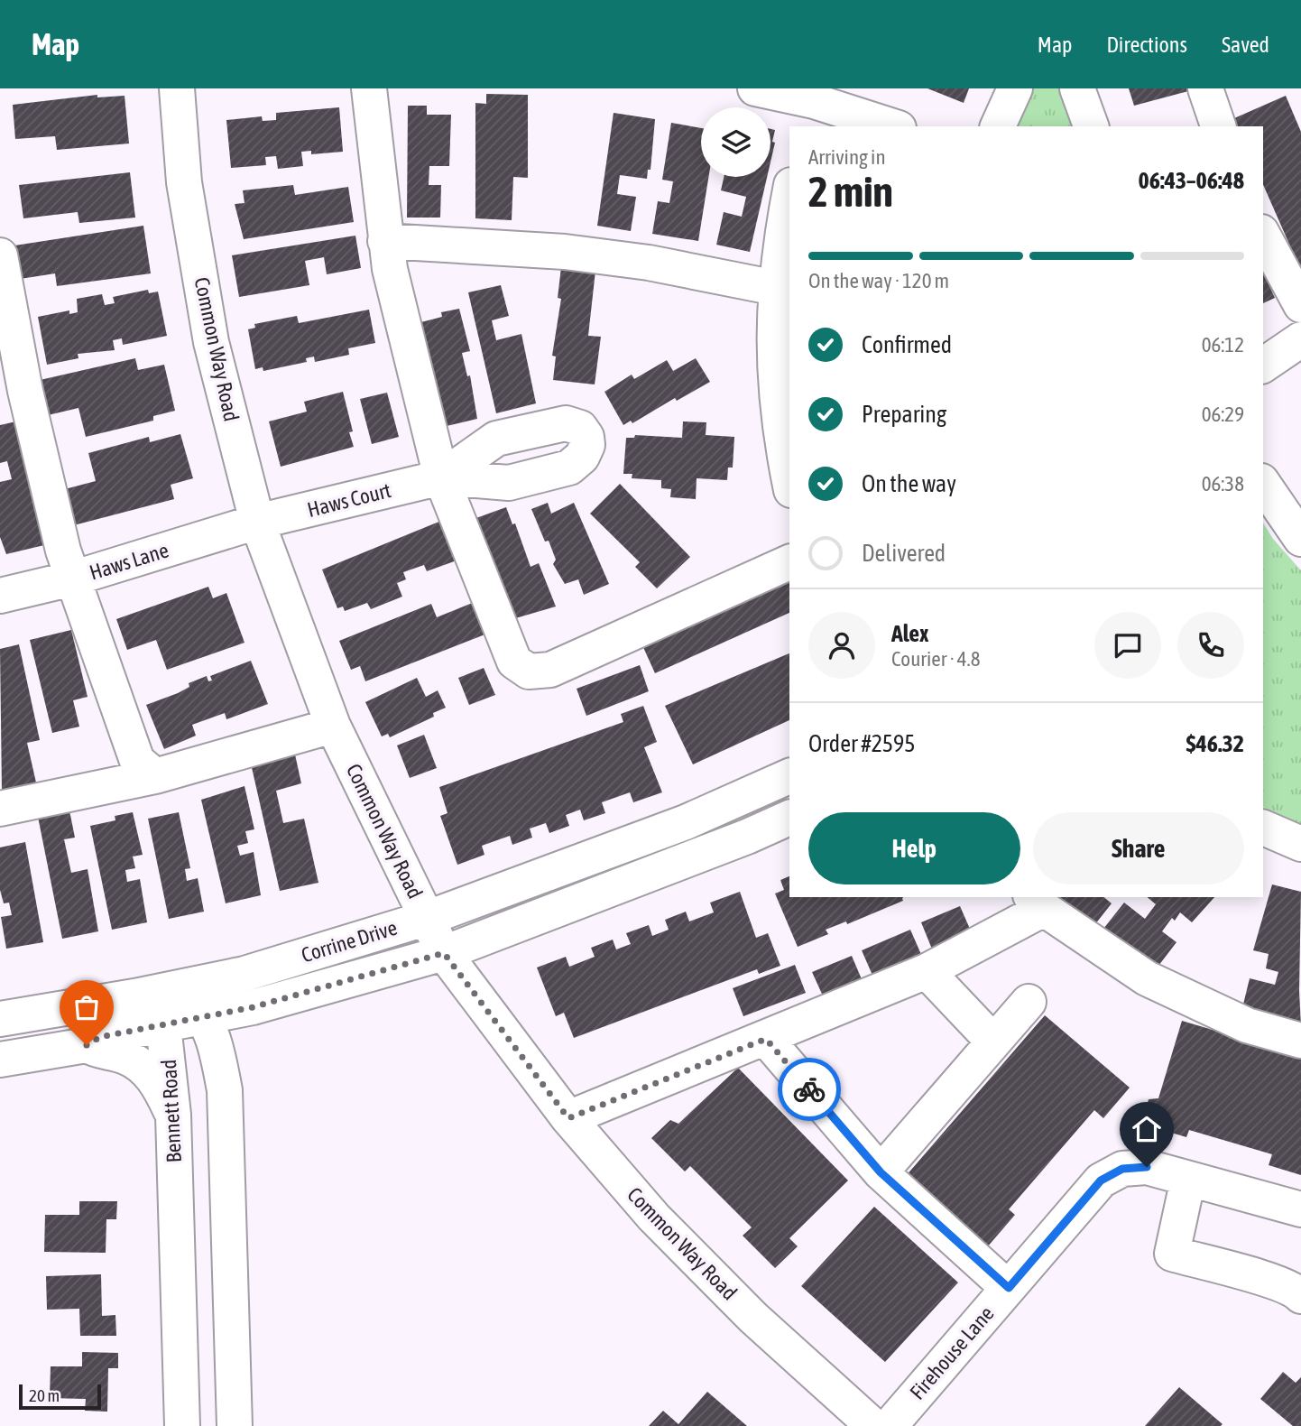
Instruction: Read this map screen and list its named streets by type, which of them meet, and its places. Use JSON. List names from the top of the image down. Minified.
{"streets":{"street":["Common Way Road","Haws Court","Haws Lane","Corrine Drive","Bennett Road","Firehouse Lane"]},"crossings":[["Common Way Road","Haws Court"],["Common Way Road","Haws Lane"],["Common Way Road","Corrine Drive"],["Haws Court","Haws Lane"],["Corrine Drive","Bennett Road"]],"scale_bar":"20 m","page":{"header":"Map","nav":["Map","Directions","Saved"],"heading":["2 min","Arriving in","06:43–06:48"],"panel":["Alex","Courier · 4.8","Order #2595","$46.32"],"bar":"On the way · 120 m","list":[["Confirmed","06:12"],["Preparing","06:29"],["On the way","06:38"],"Delivered"],"buttons":["Help","Share"],"scale":"20 m"}}
